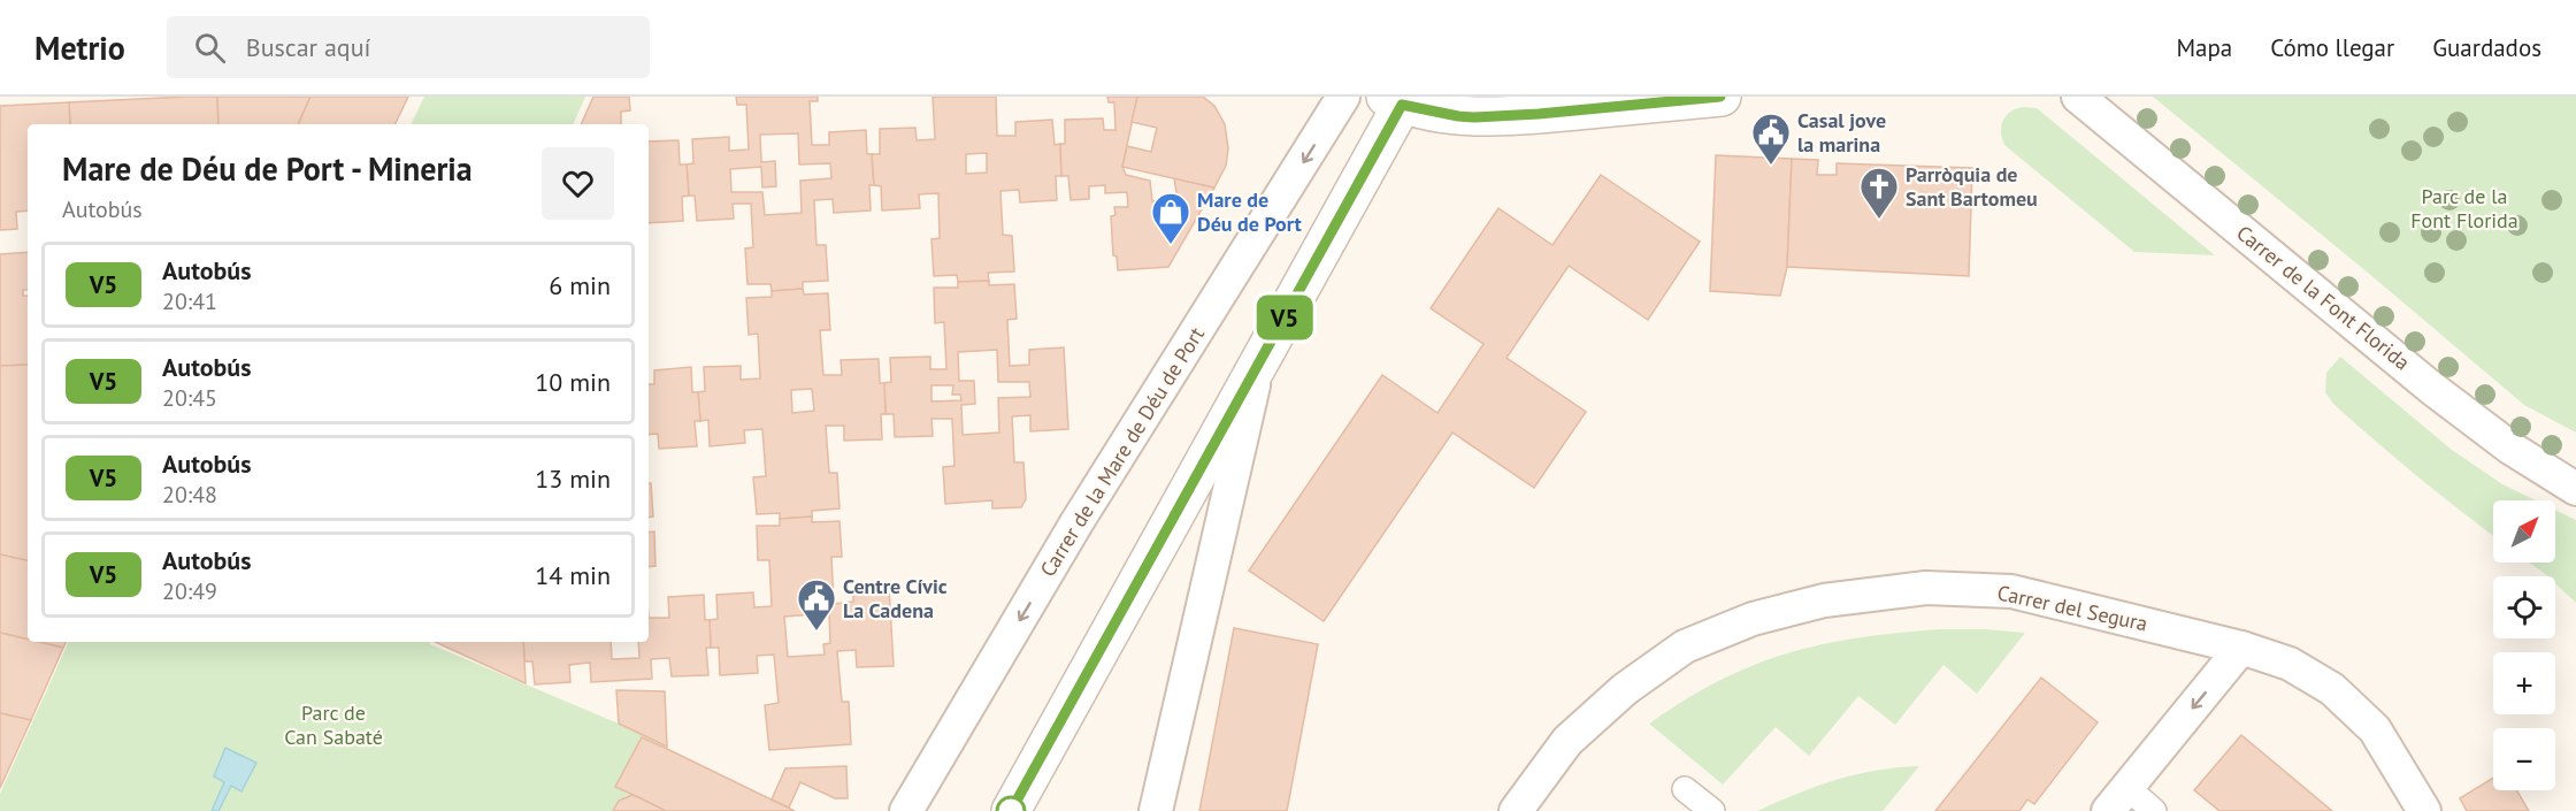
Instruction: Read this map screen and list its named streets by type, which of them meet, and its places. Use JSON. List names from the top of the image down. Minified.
{"streets":{"street":["Carrer de la Font Florida","Carrer de la Mare de Déu de Port","Carrer del Segura"]},"parks":["Parc de la Font Florida","Parc de Can Sabaté"],"places":{"public building":["Casal jove la marina","Centre Cívic La Cadena"],"church":["Parròquia de Sant Bartomeu"],"shop":["Mare de Déu de Port"]},"lines":["bus line V5"],"north":"top right","page":{"header":"Metrio","search":"Buscar aquí","nav":["Mapa","Cómo llegar","Guardados"],"on_map":"V5","heading":["Mare de Déu de Port - Mineria","Autobús"],"list":[{"mark":"V5","name":"Autobús","note":"20:41","value":"6 min"},{"mark":"V5","name":"Autobús","note":"20:45","value":"10 min"},{"mark":"V5","name":"Autobús","note":"20:48","value":"13 min"},{"mark":"V5","name":"Autobús","note":"20:49","value":"14 min"}],"map_buttons":["+","−"]}}
